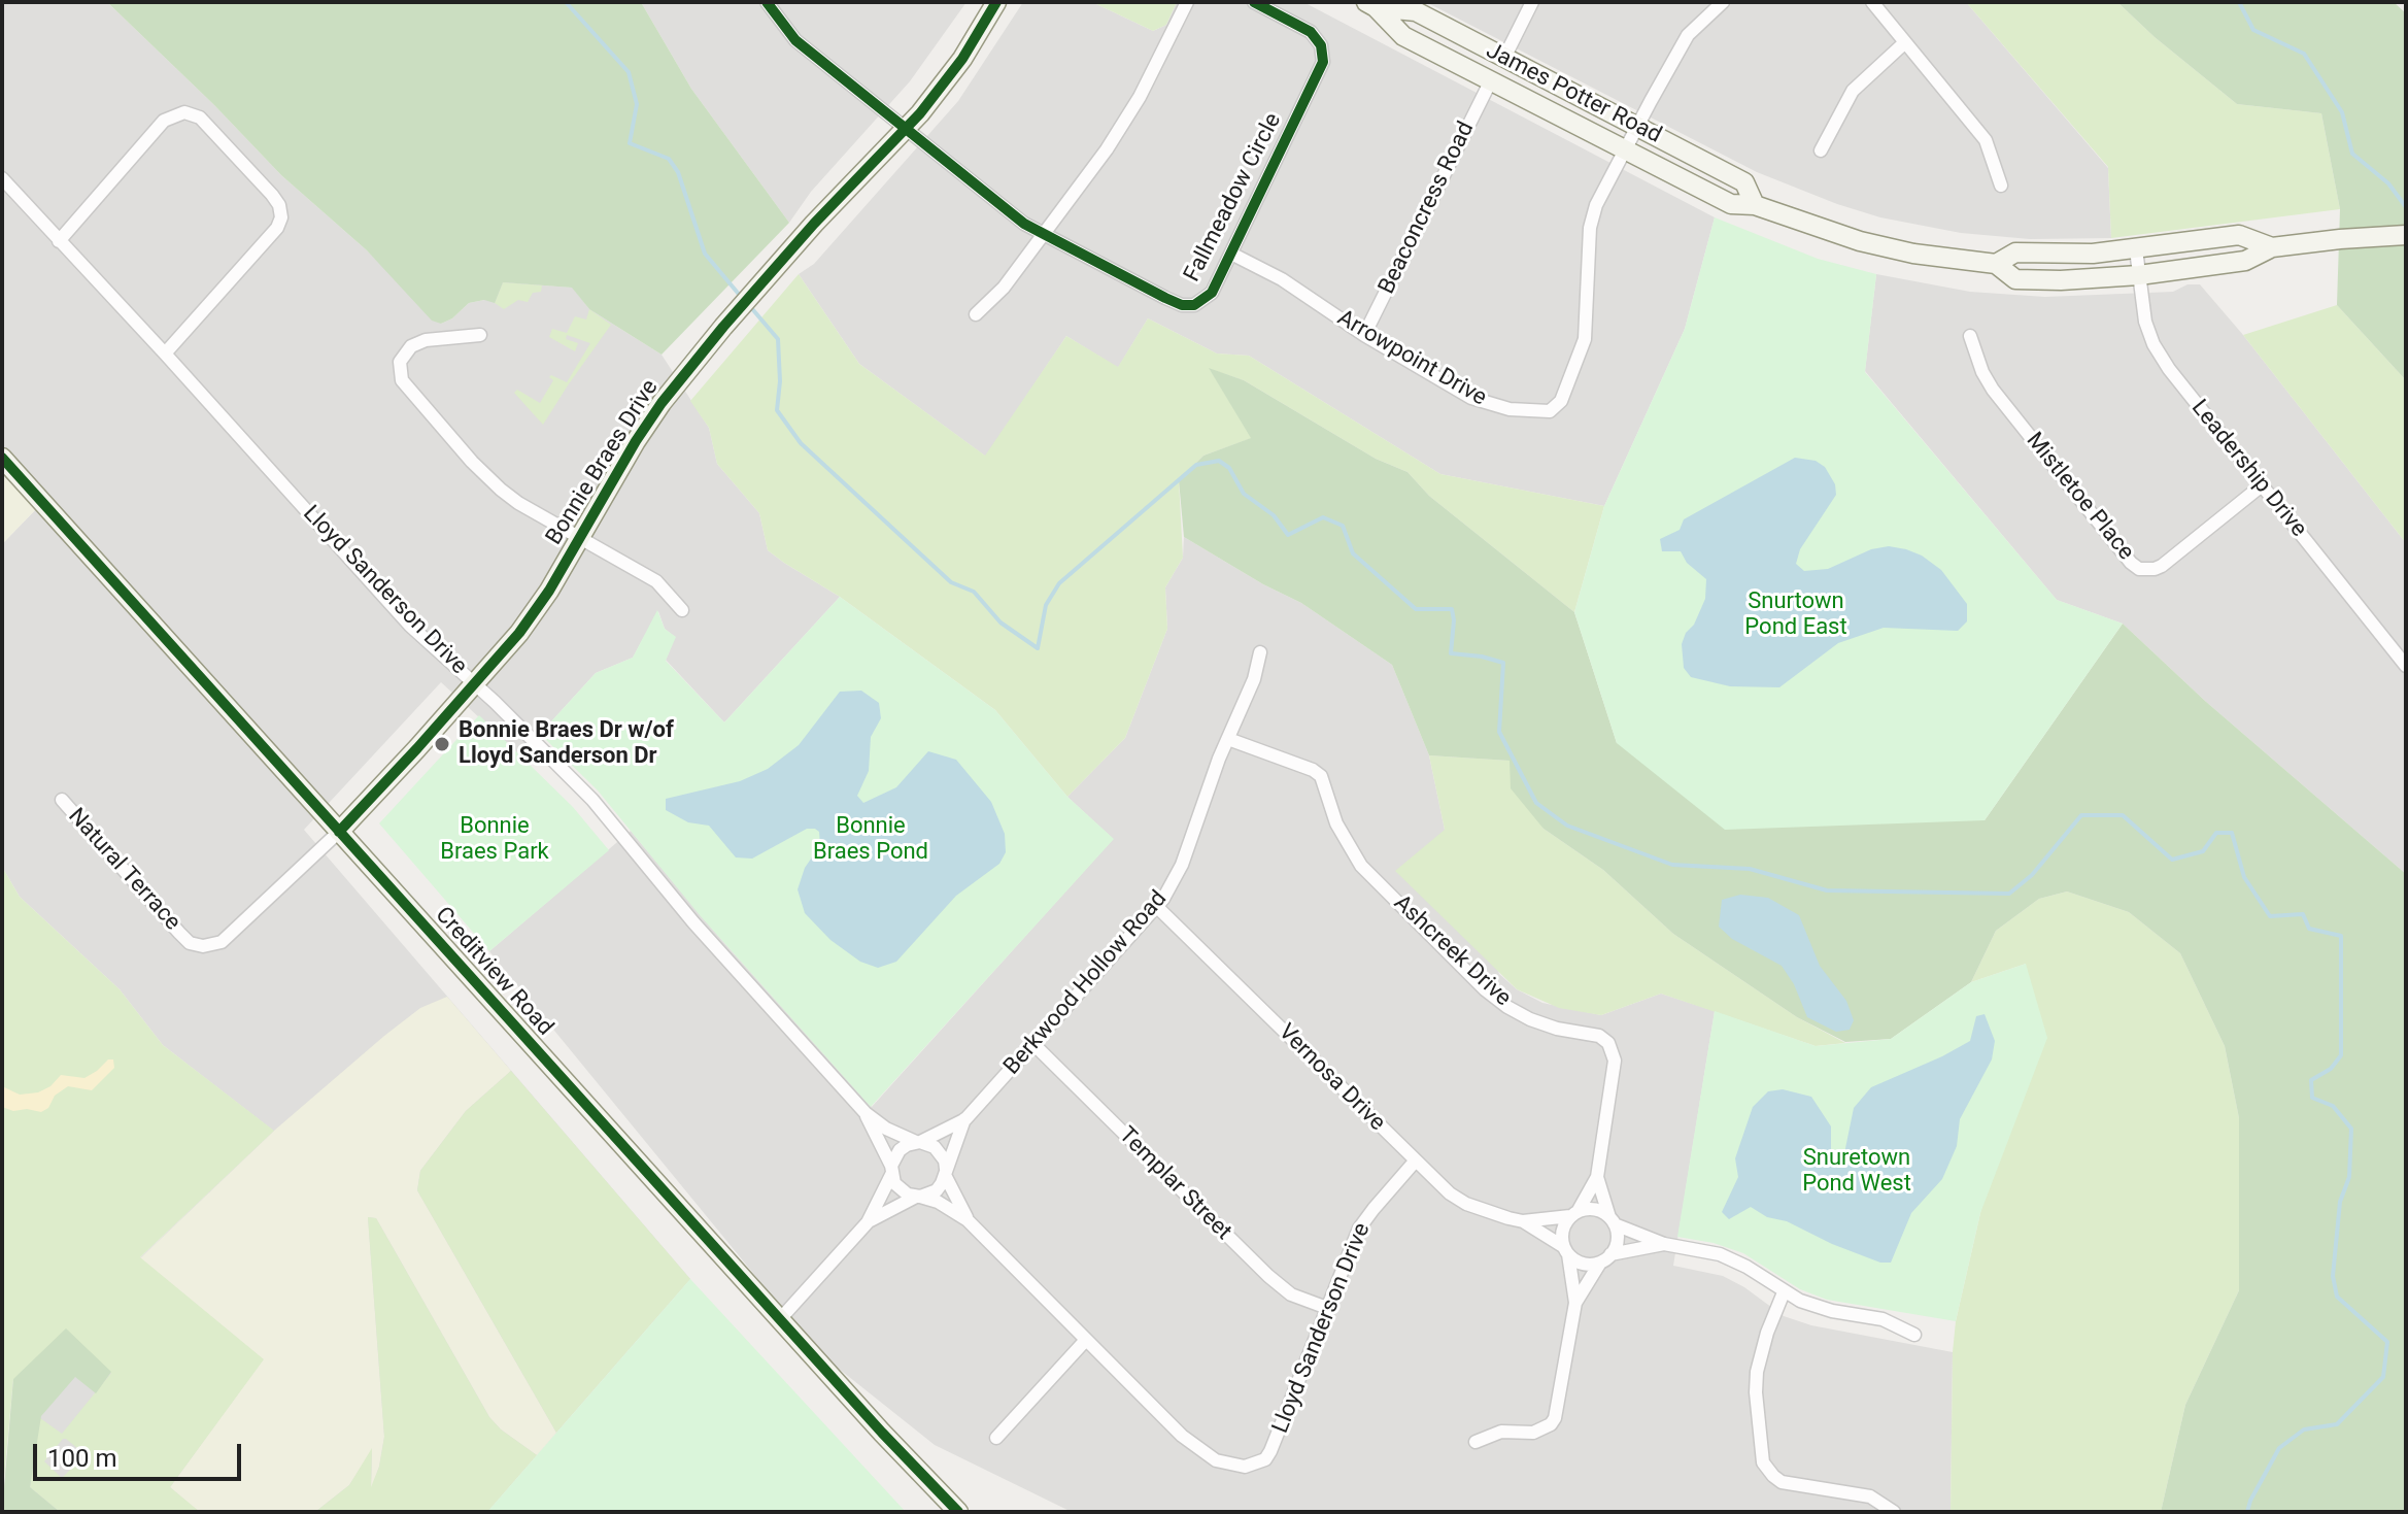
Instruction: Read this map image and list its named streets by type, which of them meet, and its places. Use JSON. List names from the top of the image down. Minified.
{"streets":{"street":["James Potter Road","Fallmeadow Circle","Beaconcress Road","Arrowpoint Drive","Bonnie Braes Drive","Leadership Drive","Mistletoe Place","Lloyd Sanderson Drive","Natural Terrace","Ashcreek Drive","Creditview Road","Berkwood Hollow Road","Vernosa Drive","Templar Street"]},"crossings":[["James Potter Road","Beaconcress Road"],["James Potter Road","Arrowpoint Drive"],["James Potter Road","Leadership Drive"],["Fallmeadow Circle","Arrowpoint Drive"],["Fallmeadow Circle","Bonnie Braes Drive"],["Beaconcress Road","Arrowpoint Drive"],["Bonnie Braes Drive","Lloyd Sanderson Drive"],["Bonnie Braes Drive","Natural Terrace"],["Bonnie Braes Drive","Creditview Road"],["Leadership Drive","Mistletoe Place"],["Lloyd Sanderson Drive","Berkwood Hollow Road"],["Lloyd Sanderson Drive","Vernosa Drive"],["Lloyd Sanderson Drive","Templar Street"],["Natural Terrace","Creditview Road"],["Ashcreek Drive","Berkwood Hollow Road"],["Ashcreek Drive","Vernosa Drive"],["Berkwood Hollow Road","Vernosa Drive"],["Berkwood Hollow Road","Templar Street"]],"parks":["Snurtown Pond East","Bonnie Braes Park","Bonnie Braes Pond","Snuretown Pond West"],"places":["Bonnie Braes Dr w/of Lloyd Sanderson Dr"],"scale_bar":"100 m"}
